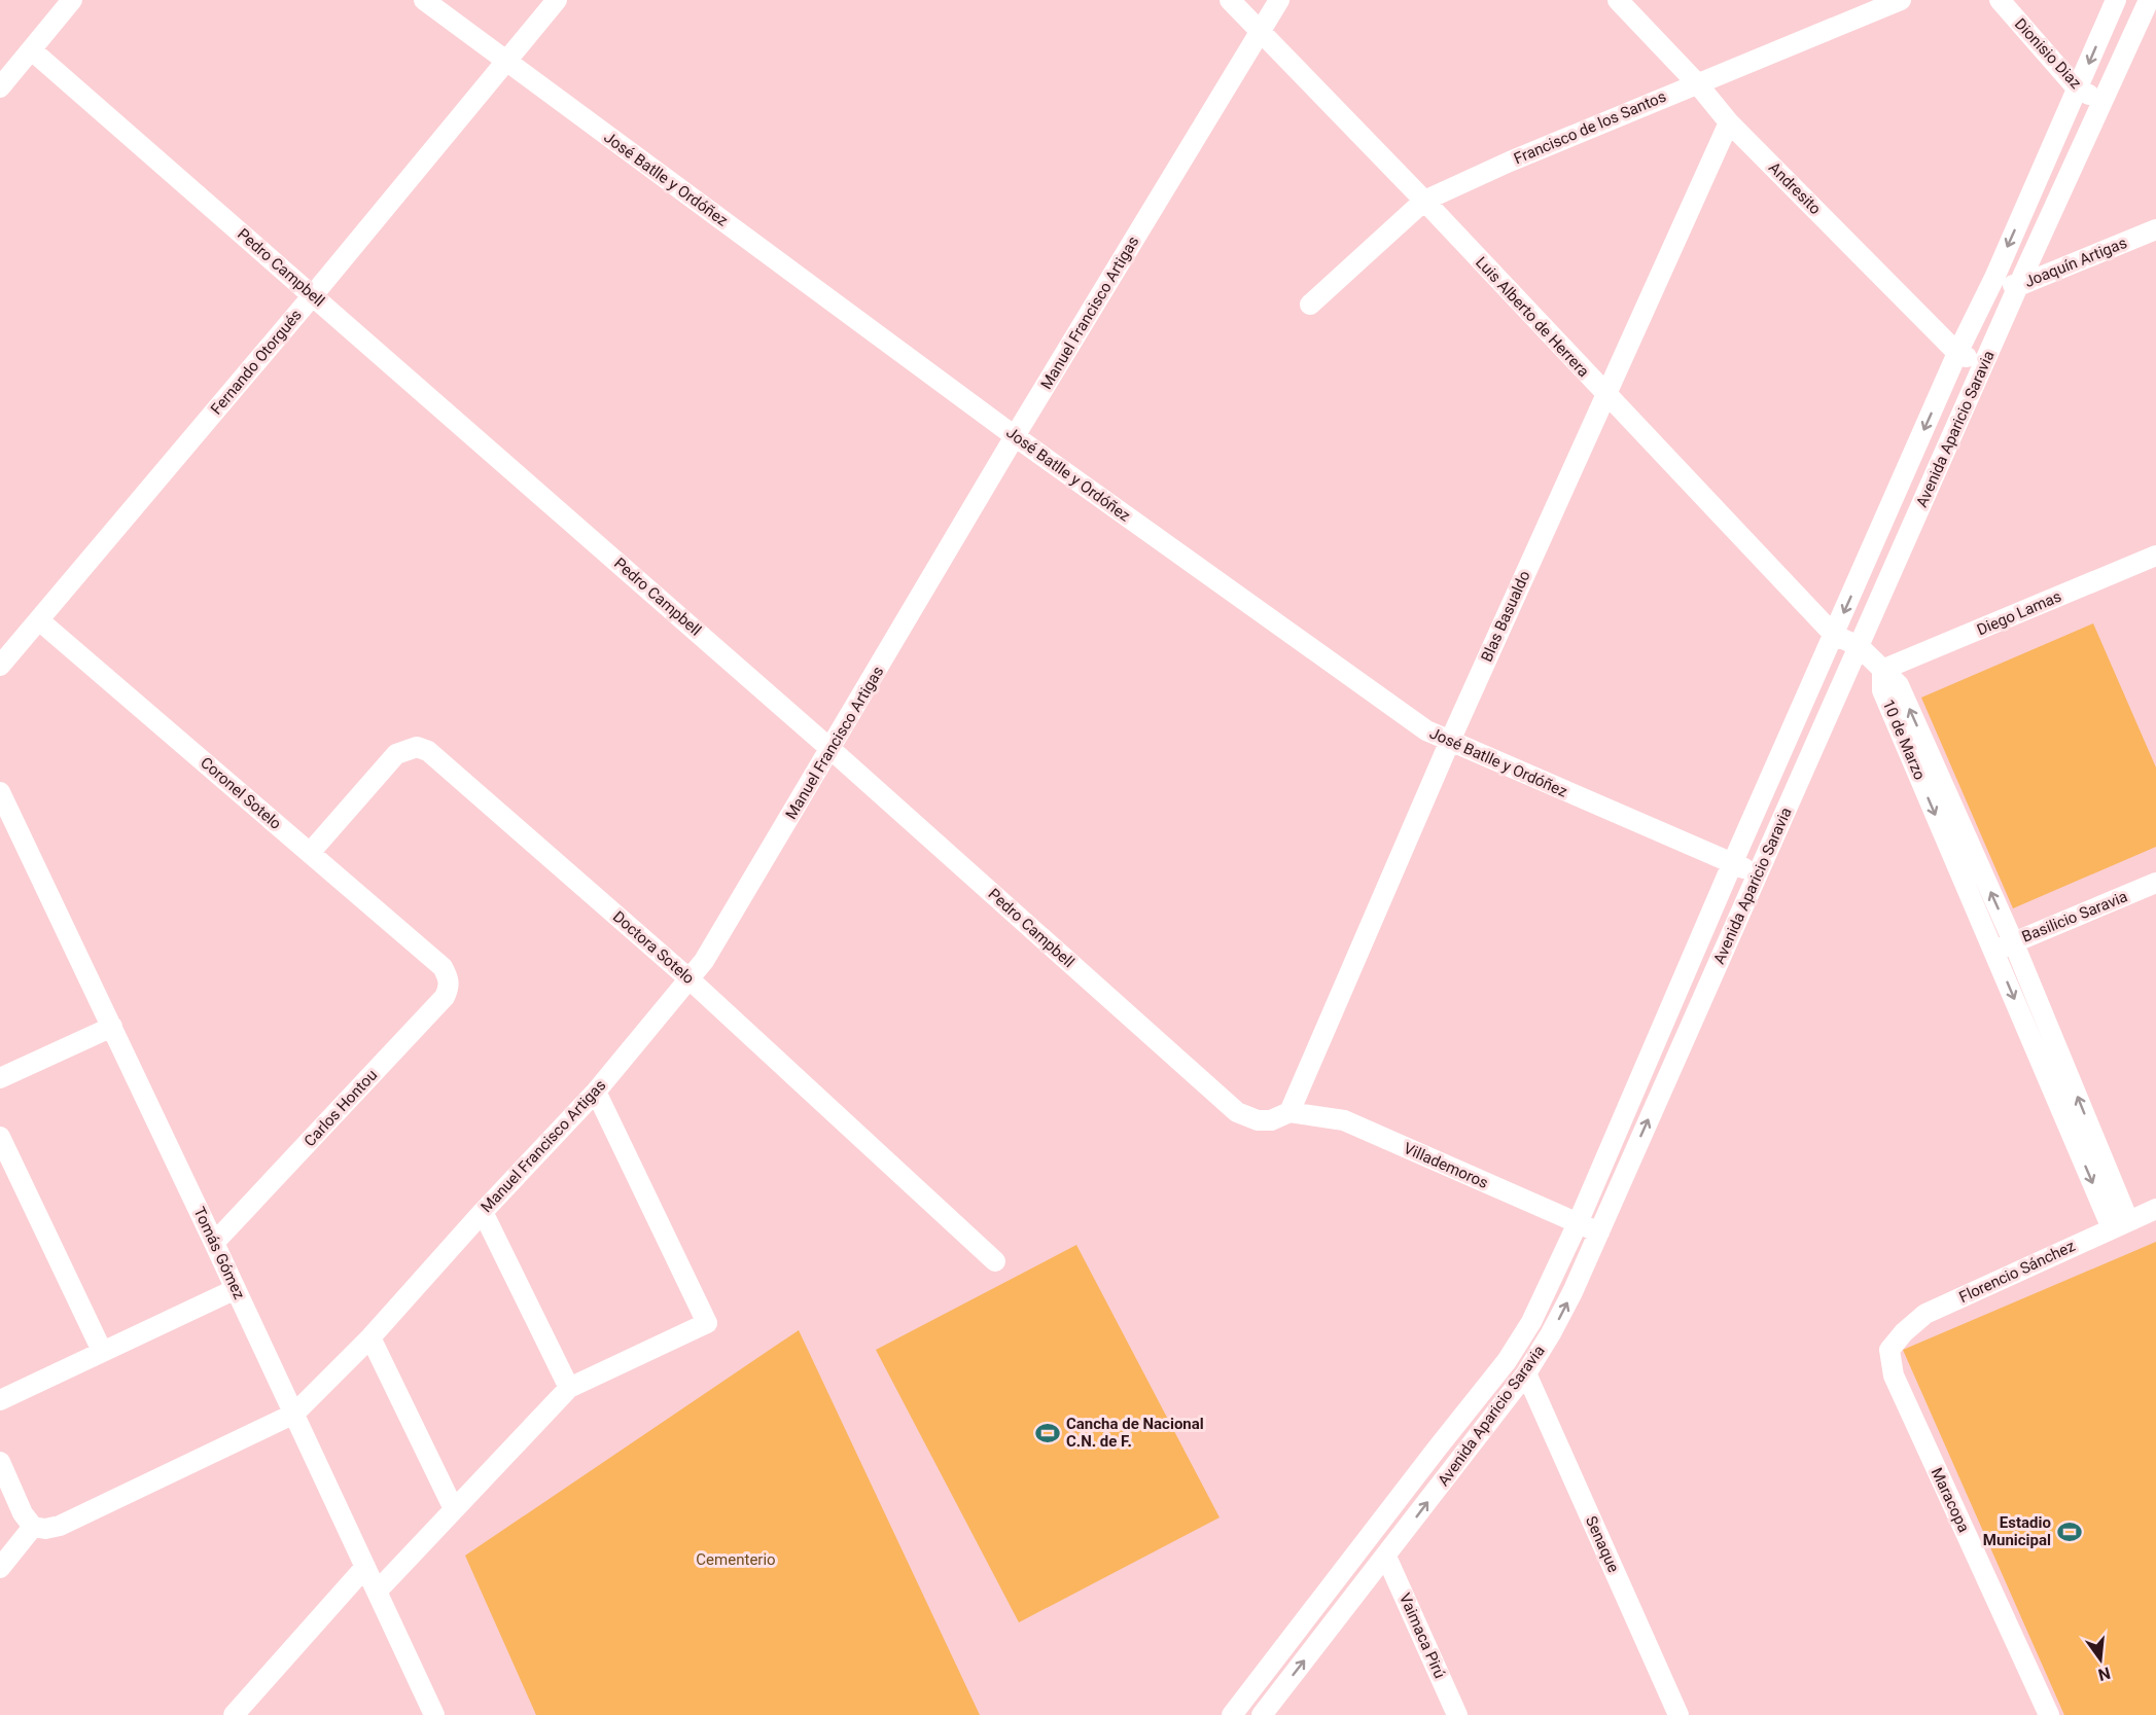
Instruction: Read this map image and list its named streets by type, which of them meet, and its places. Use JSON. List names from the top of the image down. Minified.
{"streets":{"street":["Dionisio Diaz","Francisco de los Santos","José Batlle y Ordóñez","Andresito","Joaquín Artigas","Pedro Campbell","Manuel Francisco Artigas","Luis Alberto de Herrera","Fernando Otorgués","Avenida Aparicio Saravia","Diego Lamas","Blas Basualdo","10 de Marzo","Coronel Sotelo","Basilicio Saravia","Doctora Sotelo","Carlos Hontou","Villademoros","Tomás Gómez","Florencio Sánchez","Maracopa","Senaque","Vaimaca Pirú"]},"crossings":[["Dionisio Diaz","Avenida Aparicio Saravia"],["Francisco de los Santos","Andresito"],["Francisco de los Santos","Luis Alberto de Herrera"],["José Batlle y Ordóñez","Manuel Francisco Artigas"],["José Batlle y Ordóñez","Fernando Otorgués"],["José Batlle y Ordóñez","Avenida Aparicio Saravia"],["José Batlle y Ordóñez","Blas Basualdo"],["Andresito","Avenida Aparicio Saravia"],["Andresito","Blas Basualdo"],["Joaquín Artigas","Avenida Aparicio Saravia"],["Pedro Campbell","Manuel Francisco Artigas"],["Pedro Campbell","Fernando Otorgués"],["Pedro Campbell","Blas Basualdo"],["Pedro Campbell","Villademoros"],["Manuel Francisco Artigas","Luis Alberto de Herrera"],["Manuel Francisco Artigas","Doctora Sotelo"],["Manuel Francisco Artigas","Tomás Gómez"],["Luis Alberto de Herrera","Avenida Aparicio Saravia"],["Luis Alberto de Herrera","Blas Basualdo"],["Fernando Otorgués","Coronel Sotelo"],["Avenida Aparicio Saravia","Villademoros"],["Avenida Aparicio Saravia","Senaque"],["Avenida Aparicio Saravia","Vaimaca Pirú"],["Diego Lamas","10 de Marzo"],["Blas Basualdo","Villademoros"],["10 de Marzo","Basilicio Saravia"],["10 de Marzo","Florencio Sánchez"],["Coronel Sotelo","Doctora Sotelo"],["Coronel Sotelo","Carlos Hontou"],["Carlos Hontou","Tomás Gómez"],["Florencio Sánchez","Maracopa"]],"parks":["Cementerio"],"places":{"sports":["Cancha de Nacional C.N. de F.","Estadio Municipal"]},"north":"bottom"}
